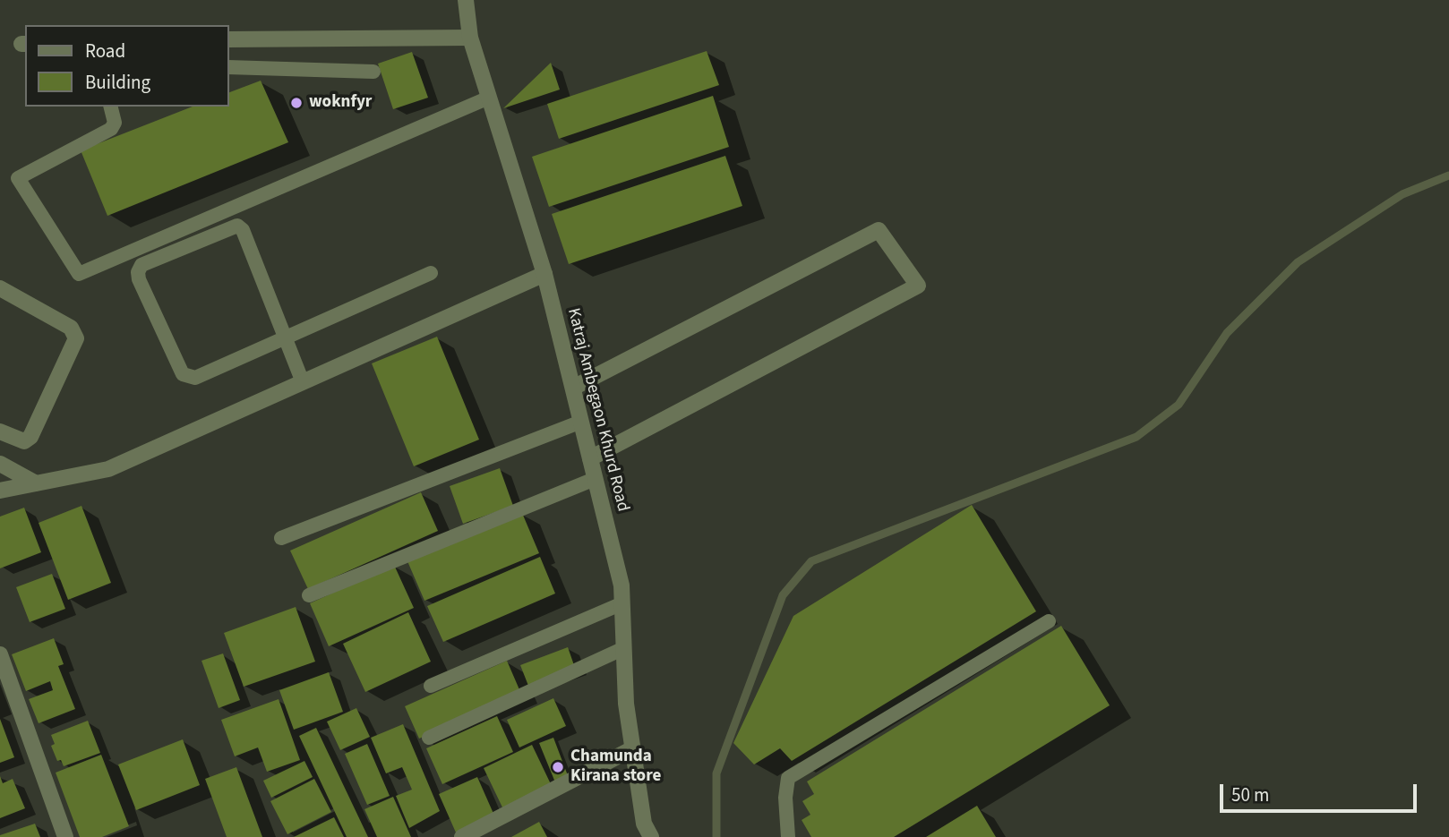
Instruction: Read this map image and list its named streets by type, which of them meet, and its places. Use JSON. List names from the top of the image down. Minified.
{"streets":{"street":["Katraj Ambegaon Khurd Road"]},"places":["woknfyr","Chamunda Kirana store"],"legend":["Road","Building"],"scale_bar":"50 m"}
